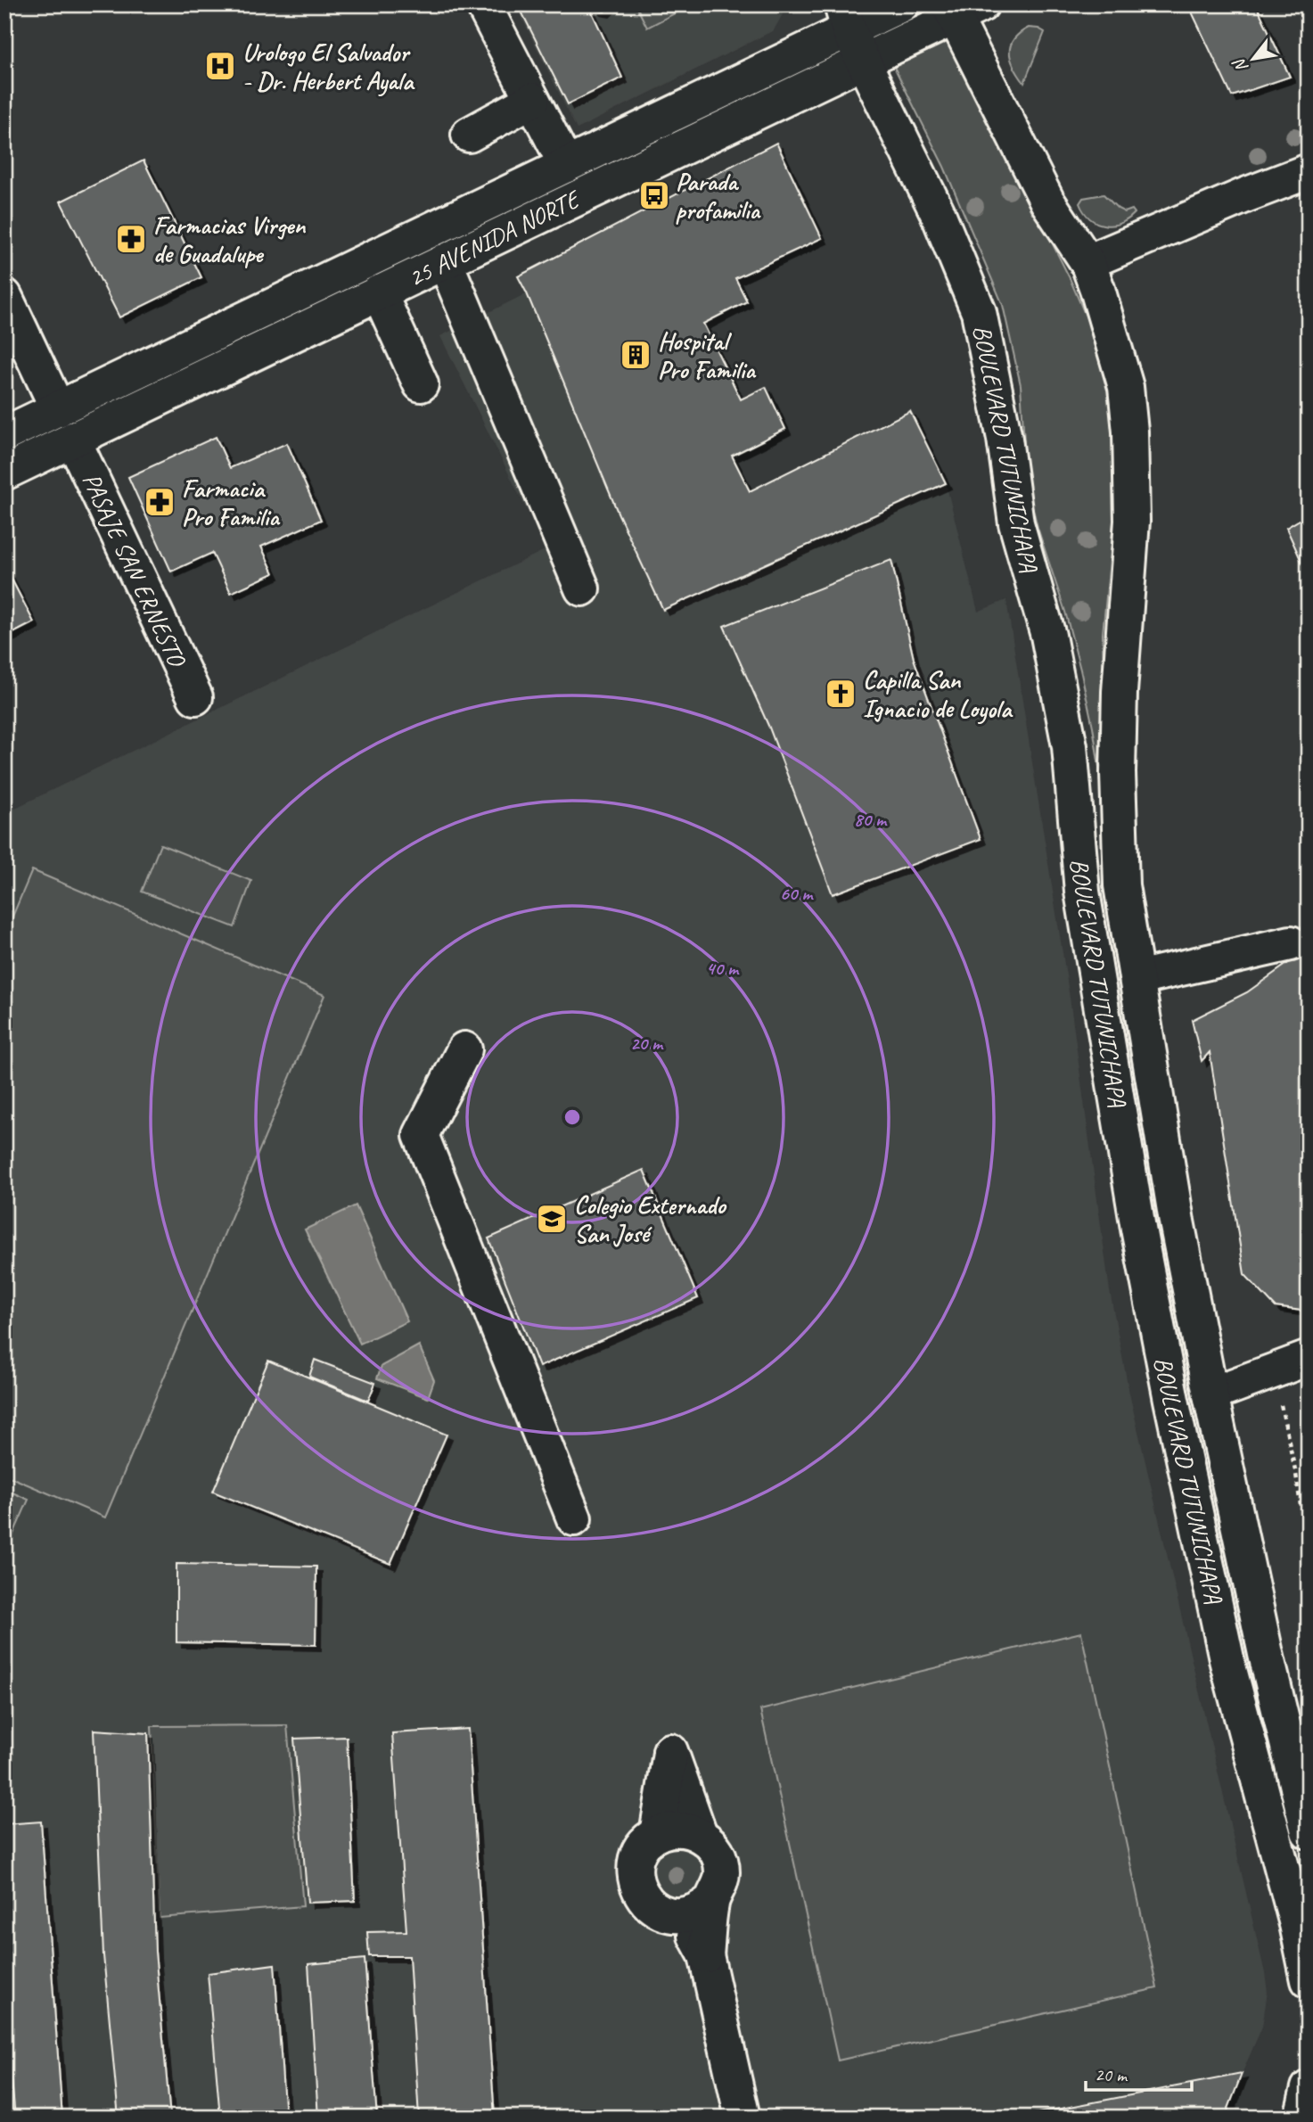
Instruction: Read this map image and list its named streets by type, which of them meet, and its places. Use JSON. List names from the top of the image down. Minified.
{"streets":{"main road":["25 AVENIDA NORTE","BOULEVARD TUTUNICHAPA","PASAJE SAN ERNESTO"]},"crossings":[["25 AVENIDA NORTE","BOULEVARD TUTUNICHAPA"],["25 AVENIDA NORTE","PASAJE SAN ERNESTO"]],"places":{"hospital":["Urologo El Salvador - Dr. Herbert Ayala"],"bus stop":["Parada profamilia"],"pharmacy":["Farmacias Virgen de Guadalupe","Farmacia Pro Familia"],"building":["Hospital Pro Familia"],"church":["Capilla San Ignacio de Loyola"],"school or university":["Colegio Externado San José"]},"scale_bar":"20 m","north":"bottom left","rings":["80 m","60 m","40 m","20 m"]}
